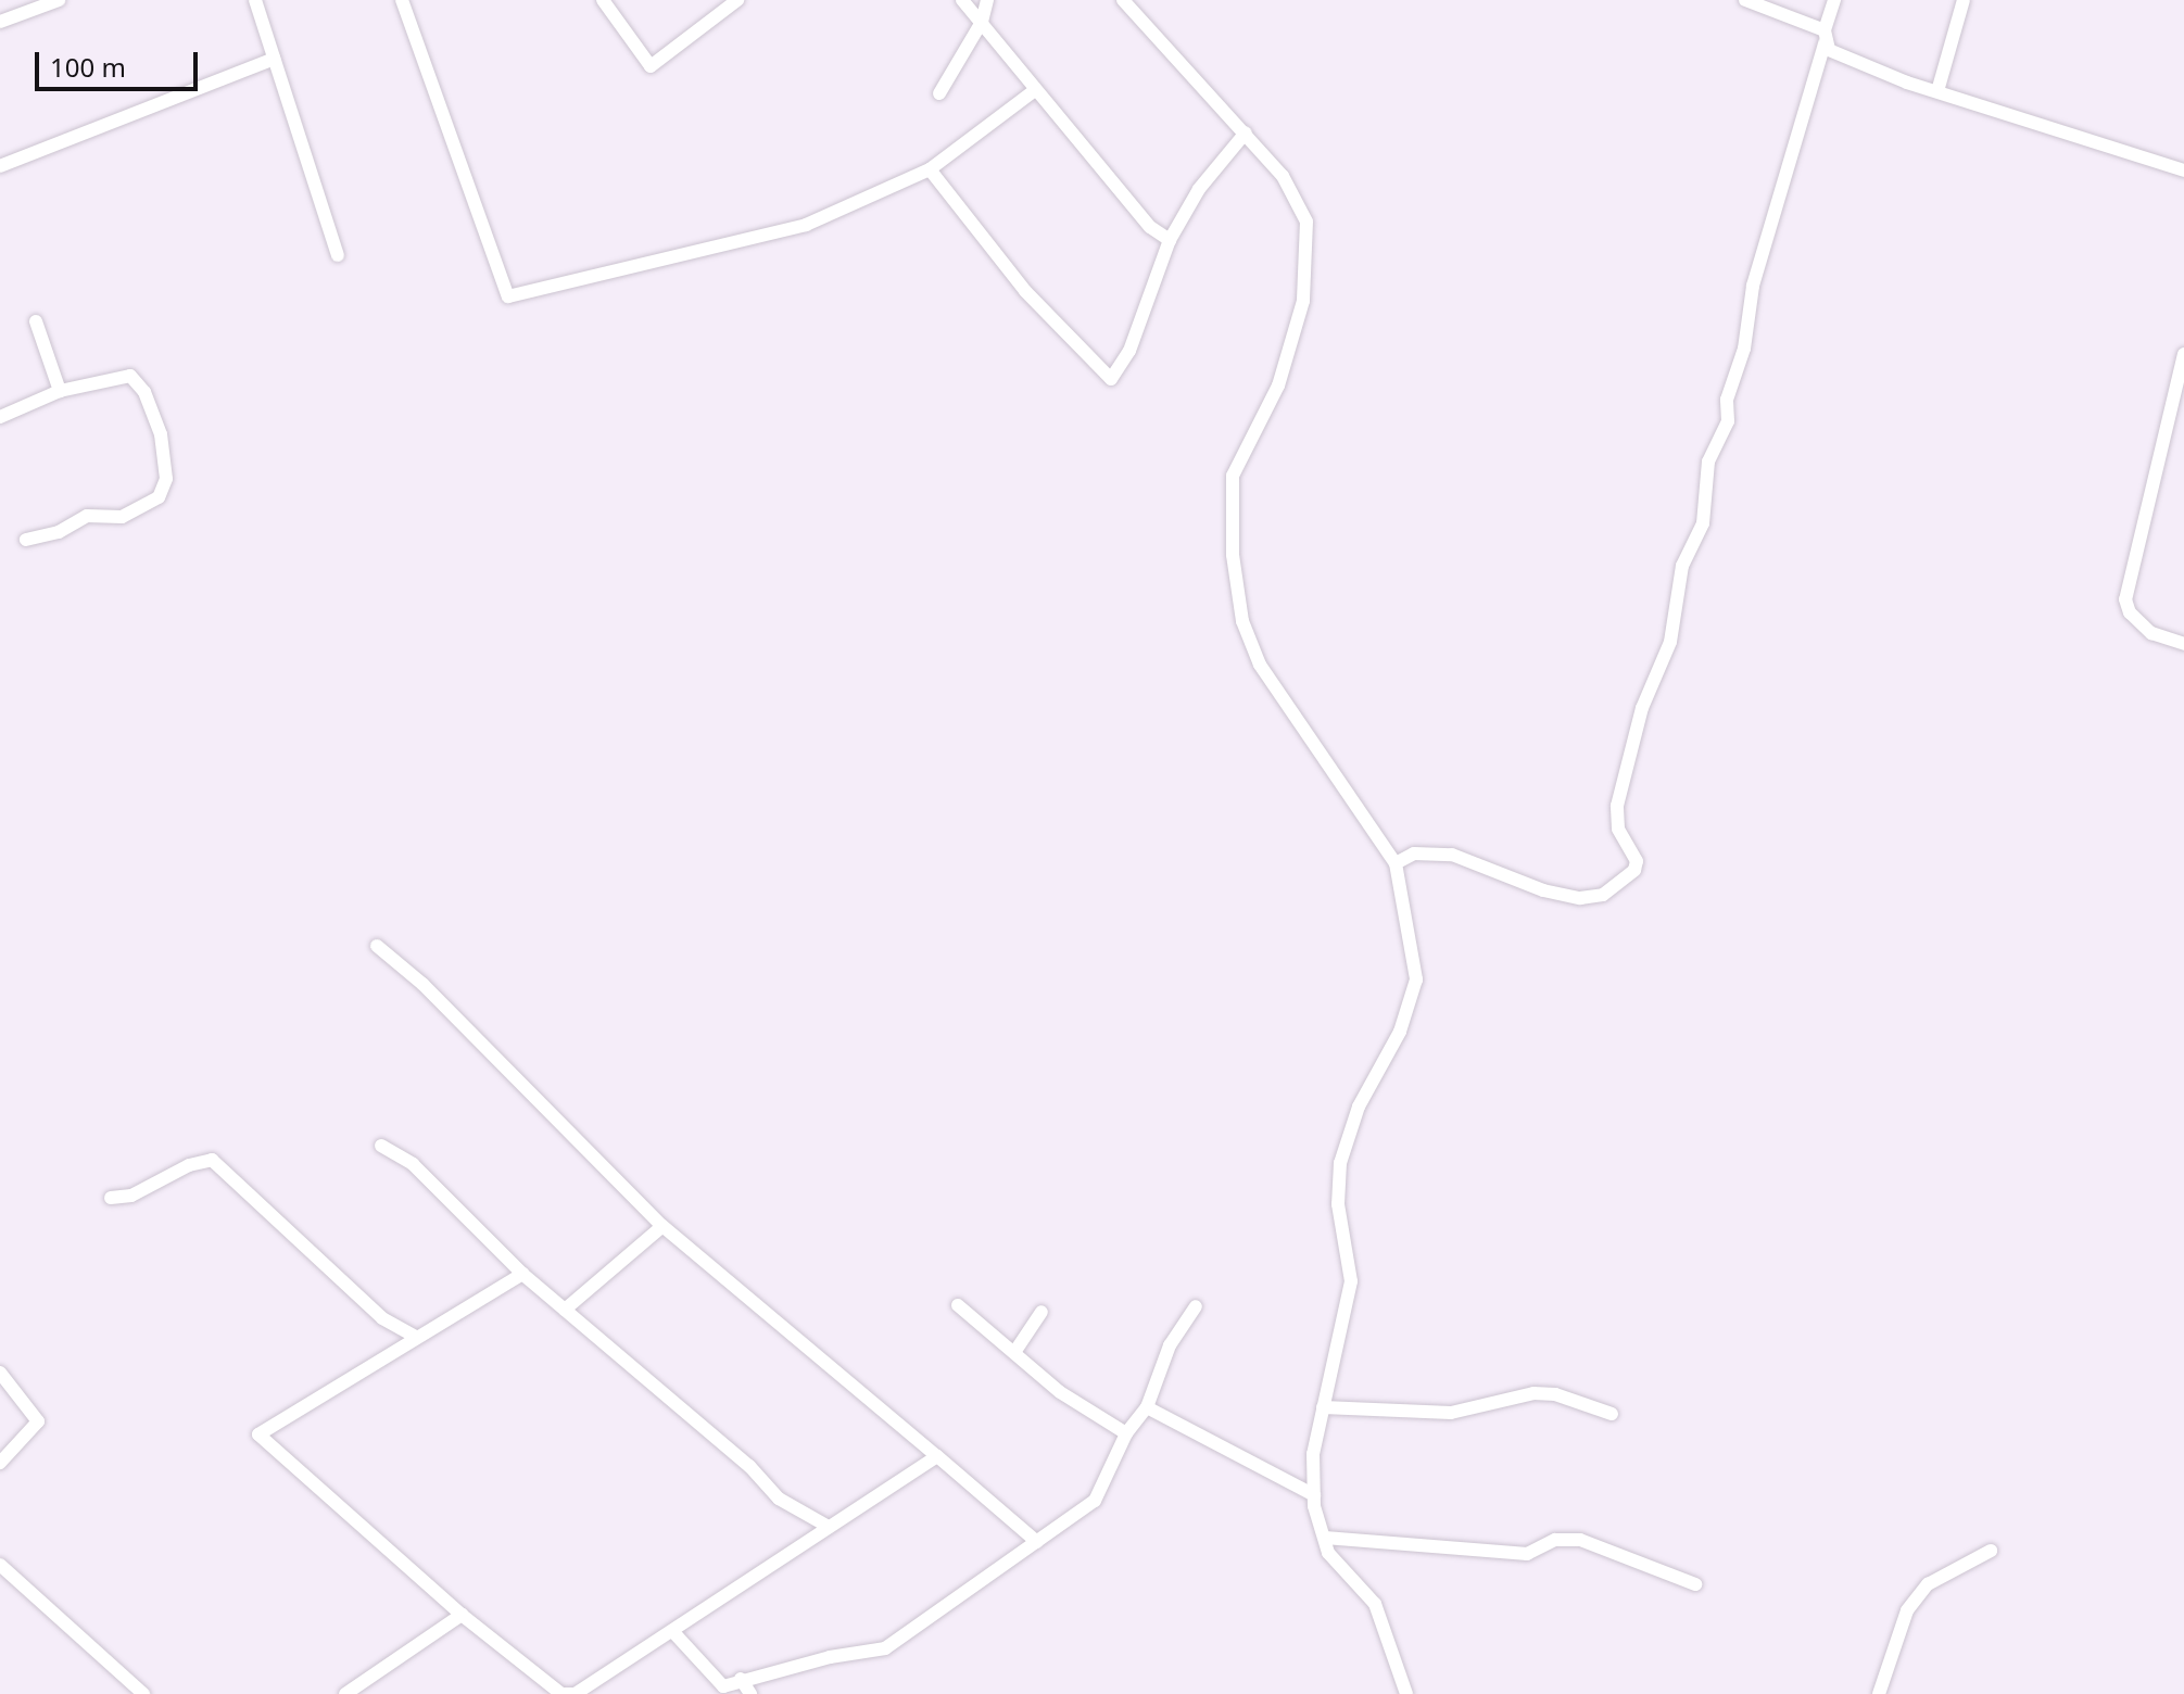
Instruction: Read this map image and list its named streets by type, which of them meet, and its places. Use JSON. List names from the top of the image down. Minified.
{"scale_bar":"100 m"}
